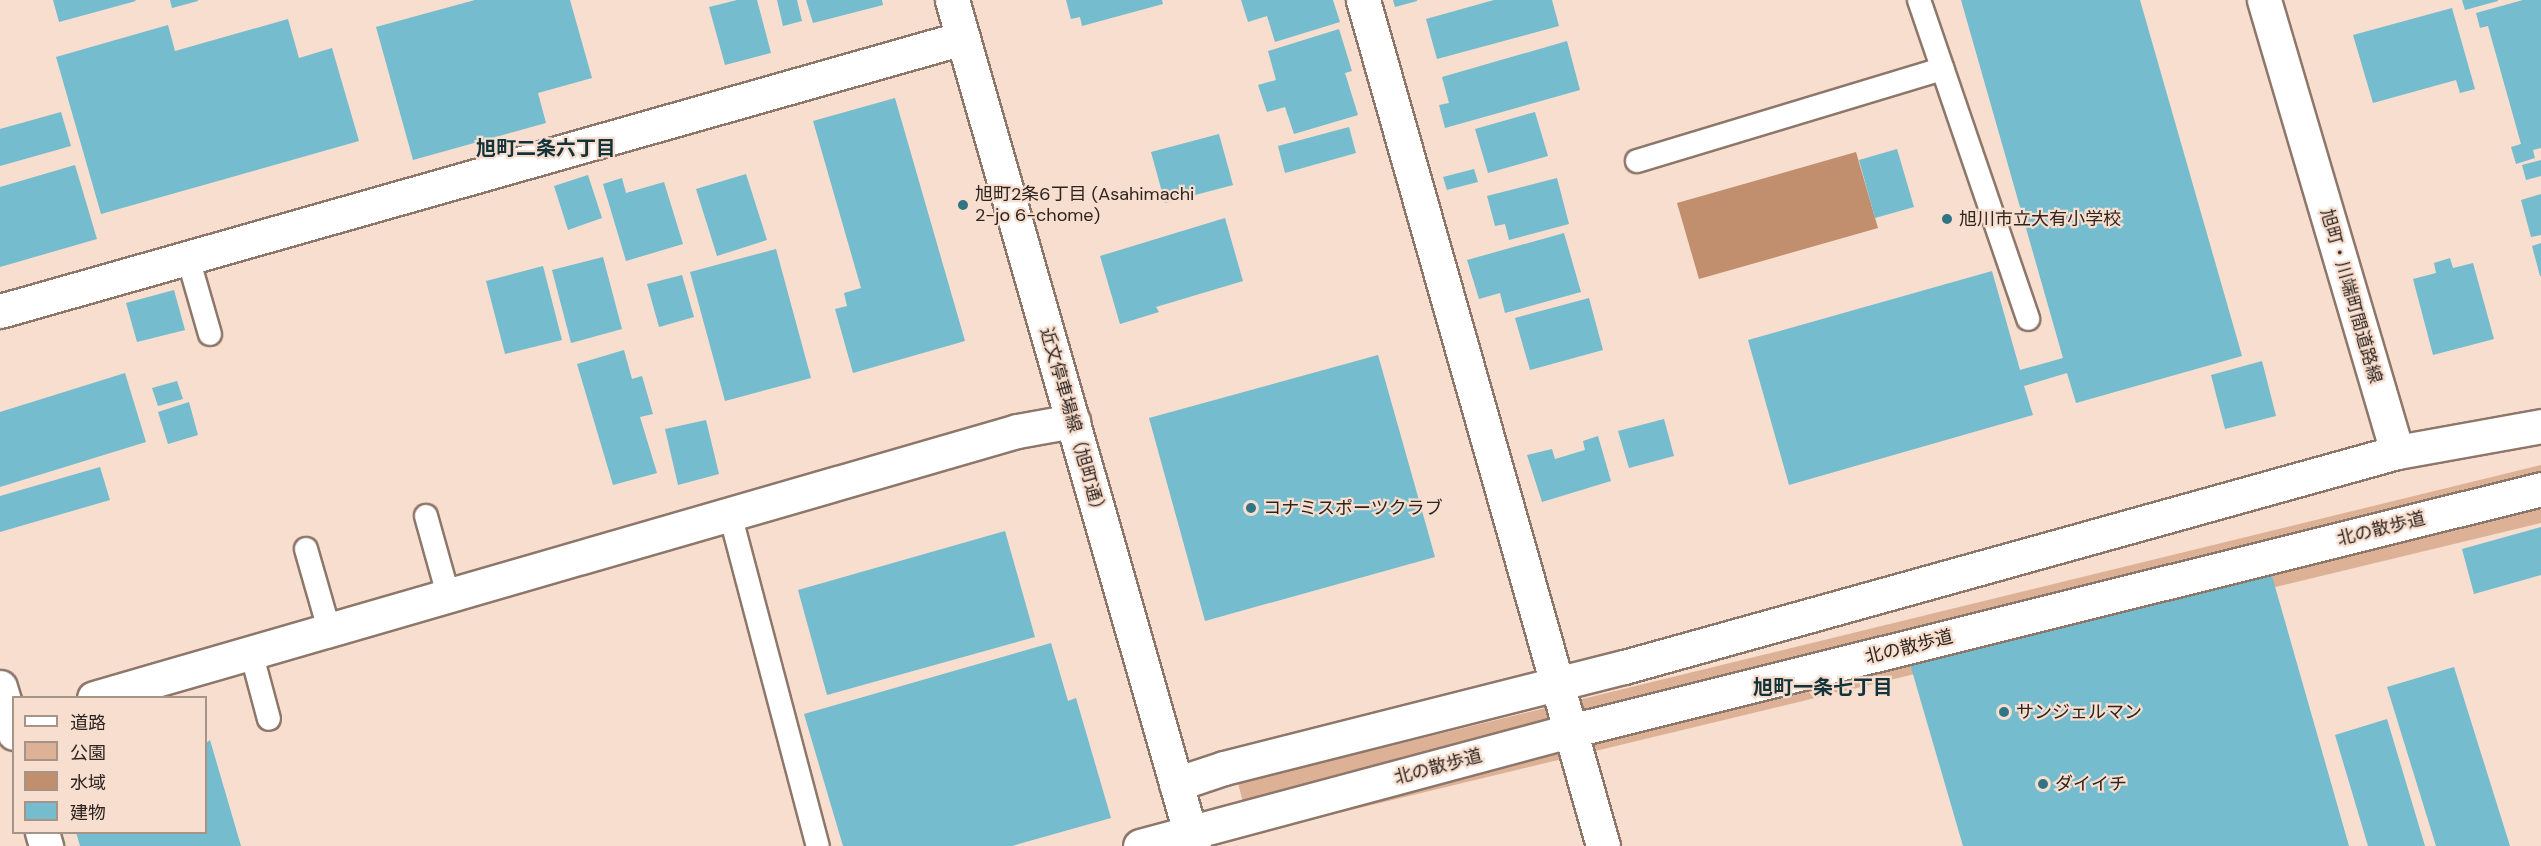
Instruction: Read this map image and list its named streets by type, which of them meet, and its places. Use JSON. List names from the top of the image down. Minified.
{"streets":{"street":["旭町・川端町間道路線","近文停車場線（旭町通）","北の散歩道"]},"crossings":[["近文停車場線（旭町通）","北の散歩道"]],"districts":["旭町二条六丁目","旭町一条七丁目"],"places":["旭町2条6丁目 (Asahimachi 2-jo 6-chome)","旭川市立大有小学校","コナミスポーツクラブ","サンジェルマン","ダイイチ"],"legend":["道路","公園","水域","建物"]}
